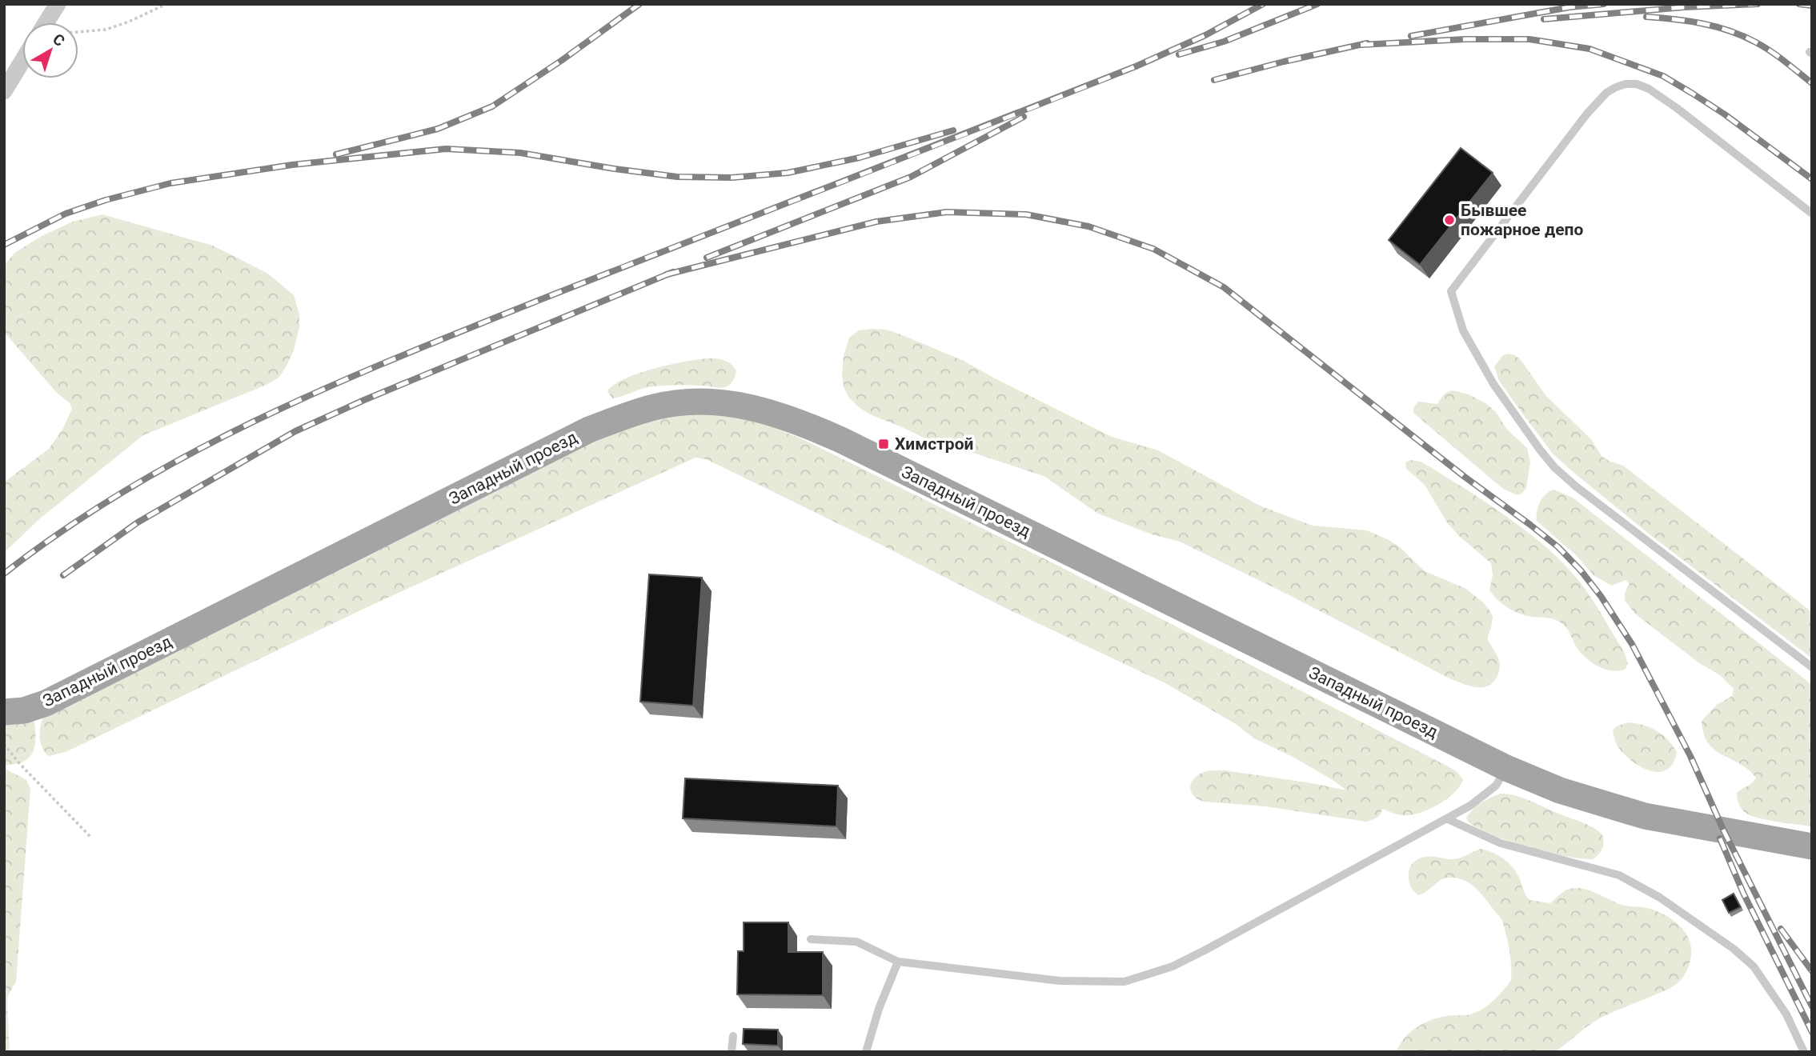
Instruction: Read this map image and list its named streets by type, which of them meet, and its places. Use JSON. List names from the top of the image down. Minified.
{"streets":{"main road":["Западный проезд"]},"places":{"other":["Бывшее пожарное депо"],"transit":["Химстрой"]},"north":"top right"}
